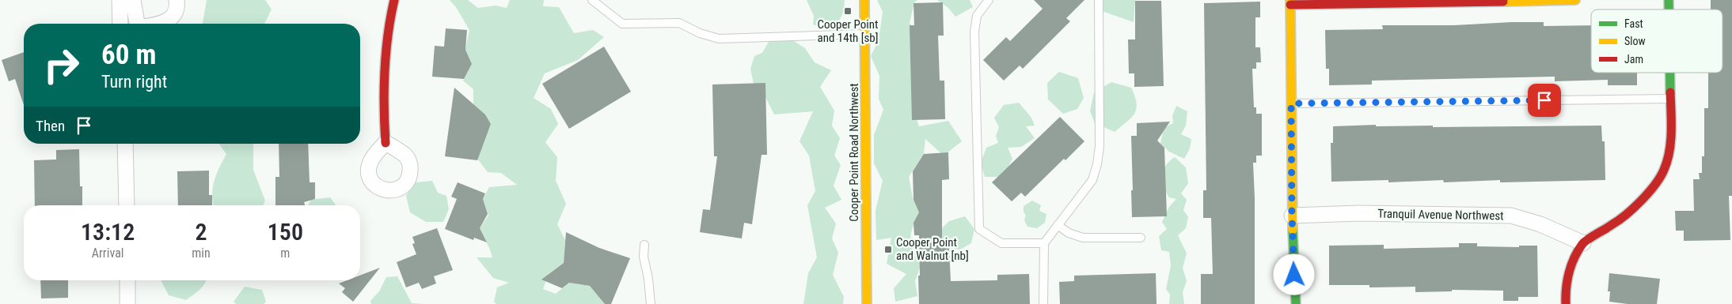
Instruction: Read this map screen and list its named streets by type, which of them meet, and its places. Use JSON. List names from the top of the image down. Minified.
{"streets":{"street":["Cooper Point Road Northwest","Tranquil Avenue Northwest"]},"places":{"transit":["Cooper Point and 14th [sb]","Cooper Point and Walnut [nb]"]},"legend":["Fast","Slow","Jam"],"page":{"turn":["60 m","Turn right"],"then":"Then","eta":["13:12","Arrival","2","min","150","m"]}}
